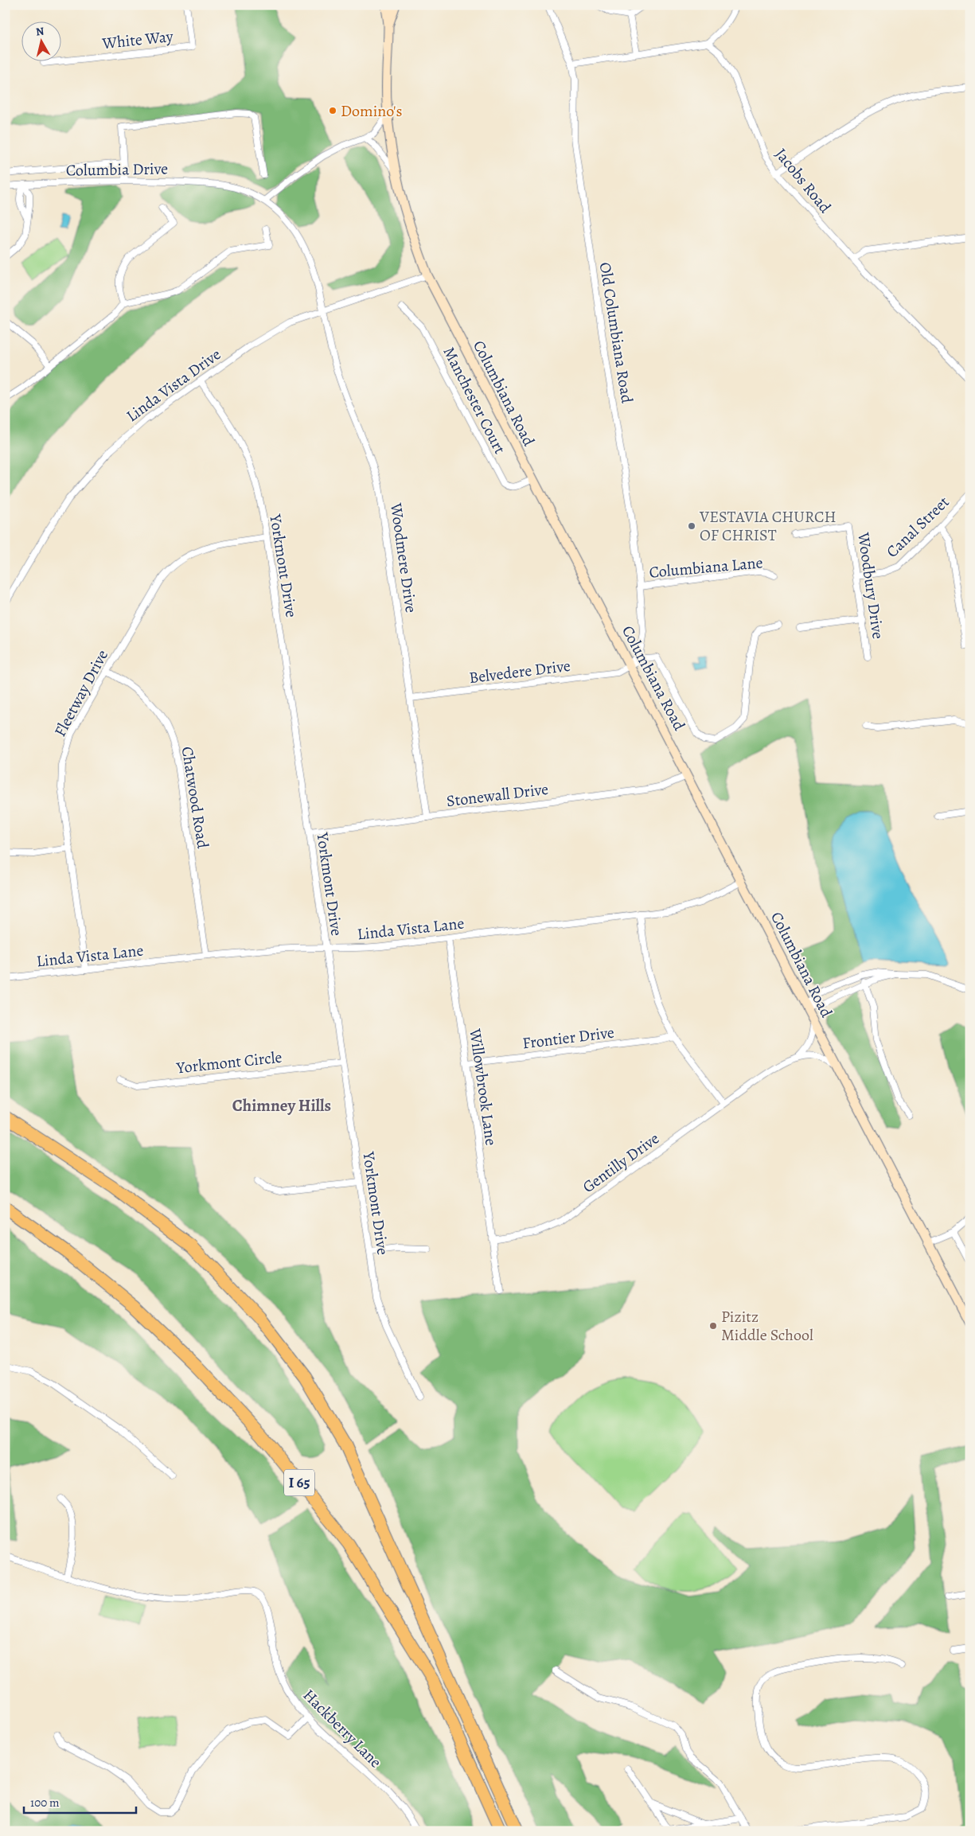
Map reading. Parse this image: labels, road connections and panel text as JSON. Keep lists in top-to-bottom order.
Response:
{
  "streets": {
    "highway": ["I 65"],
    "main road": ["Columbiana Road"],
    "street": [
      "White Way",
      "Columbia Drive",
      "Jacobs Road",
      "Old Columbiana Road",
      "Linda Vista Drive",
      "Manchester Court",
      "Canal Street",
      "Woodmere Drive",
      "Yorkmont Drive",
      "Columbiana Lane",
      "Woodbury Drive",
      "Belvedere Drive",
      "Fleetway Drive",
      "Stonewall Drive",
      "Chatwood Road",
      "Linda Vista Lane",
      "Frontier Drive",
      "Yorkmont Circle",
      "Willowbrook Lane",
      "Gentilly Drive",
      "Hackberry Lane"
    ]
  },
  "crossings": [
    ["Columbia Drive", "Woodmere Drive"],
    ["Old Columbiana Road", "Columbiana Road"],
    ["Old Columbiana Road", "Columbiana Lane"],
    ["Old Columbiana Road", "Belvedere Drive"],
    ["Linda Vista Drive", "Columbiana Road"],
    ["Linda Vista Drive", "Woodmere Drive"],
    ["Linda Vista Drive", "Yorkmont Drive"],
    ["Columbiana Road", "Manchester Court"],
    ["Columbiana Road", "Belvedere Drive"],
    ["Columbiana Road", "Stonewall Drive"],
    ["Columbiana Road", "Linda Vista Lane"],
    ["Columbiana Road", "Gentilly Drive"],
    ["Canal Street", "Woodbury Drive"],
    ["Woodmere Drive", "Belvedere Drive"],
    ["Woodmere Drive", "Stonewall Drive"],
    ["Yorkmont Drive", "Fleetway Drive"],
    ["Yorkmont Drive", "Stonewall Drive"],
    ["Yorkmont Drive", "Linda Vista Lane"],
    ["Yorkmont Drive", "Yorkmont Circle"],
    ["Fleetway Drive", "Chatwood Road"],
    ["Fleetway Drive", "Linda Vista Lane"],
    ["Chatwood Road", "Linda Vista Lane"],
    ["Linda Vista Lane", "Willowbrook Lane"],
    ["Frontier Drive", "Willowbrook Lane"],
    ["Willowbrook Lane", "Gentilly Drive"]
  ],
  "districts": ["Chimney Hills"],
  "places": ["Domino's", "VESTAVIA CHURCH OF CHRIST", "Pizitz Middle School"],
  "scale_bar": "100 m",
  "north": "top"
}
